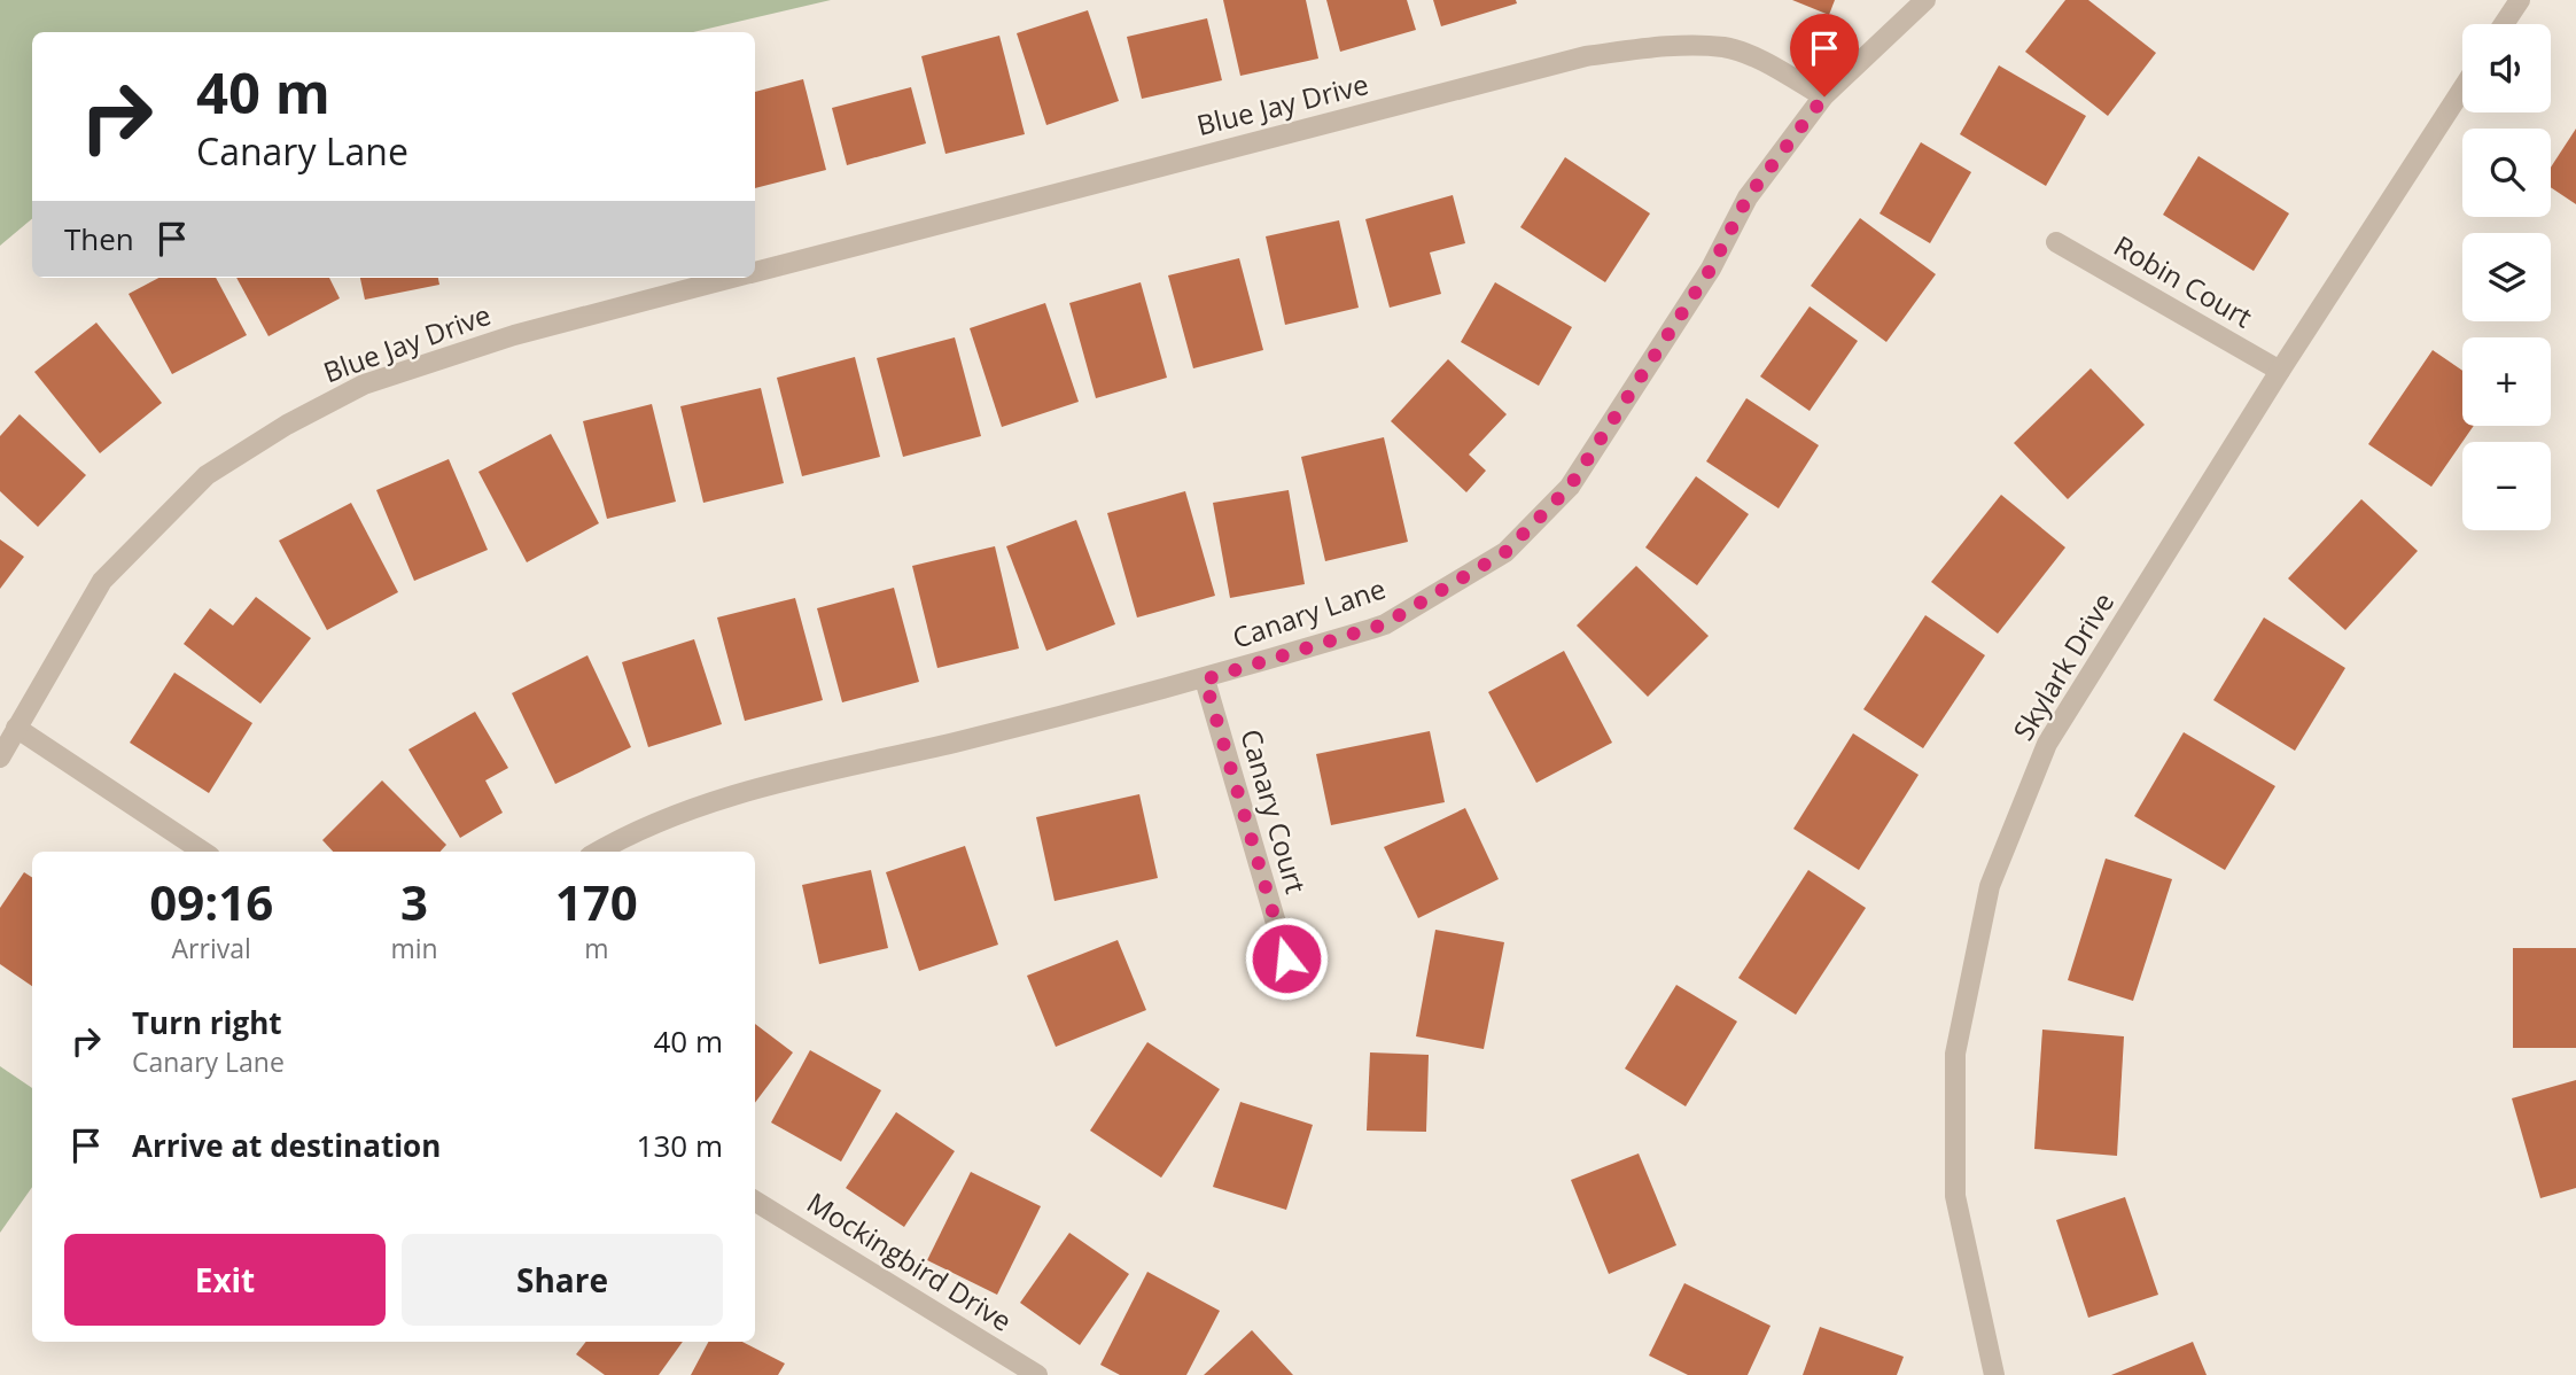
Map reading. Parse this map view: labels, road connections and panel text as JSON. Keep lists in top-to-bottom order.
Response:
{
  "streets": {
    "street": [
      "Blue Jay Drive",
      "Robin Court",
      "Canary Lane",
      "Skylark Drive",
      "Canary Court",
      "Mockingbird Drive"
    ]
  },
  "crossings": [
    ["Blue Jay Drive", "Canary Lane"],
    ["Robin Court", "Skylark Drive"],
    ["Canary Lane", "Canary Court"]
  ],
  "page": {
    "map_buttons": ["+", "−"],
    "turn": ["40 m", "Canary Lane"],
    "then": "Then",
    "eta": [
      "09:16",
      "Arrival",
      "3",
      "min",
      "170",
      "m"
    ],
    "list": [
      {
        "name": "Turn right",
        "note": "Canary Lane",
        "value": "40 m"
      },
      {
        "name": "Arrive at destination",
        "value": "130 m"
      }
    ],
    "buttons": ["Exit", "Share"]
  }
}
